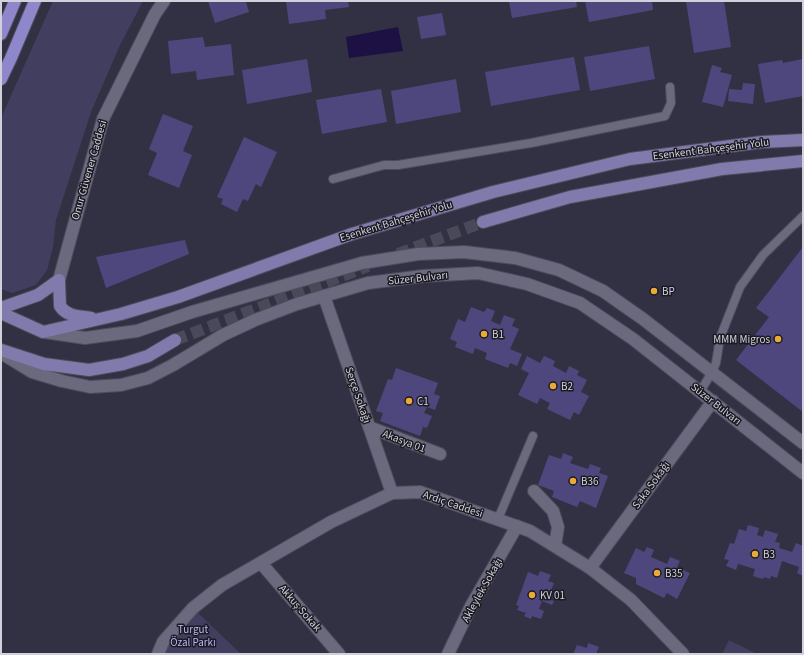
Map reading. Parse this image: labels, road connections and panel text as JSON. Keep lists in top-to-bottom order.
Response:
{
  "streets": {
    "main road": ["Esenkent Bahçeşehir Yolu"],
    "street": [
      "Onur Güvener Caddesi",
      "Süzer Bulvarı",
      "Serçe Sokağı",
      "Akasya 01",
      "Saka Sokağı",
      "Ardıç Caddesi",
      "Akleylek Sokağı",
      "Akkuş Sokak"
    ]
  },
  "crossings": [
    ["Esenkent Bahçeşehir Yolu", "Süzer Bulvarı"],
    ["Süzer Bulvarı", "Serçe Sokağı"],
    ["Süzer Bulvarı", "Saka Sokağı"],
    ["Serçe Sokağı", "Akasya 01"],
    ["Serçe Sokağı", "Ardıç Caddesi"],
    ["Saka Sokağı", "Ardıç Caddesi"],
    ["Ardıç Caddesi", "Akleylek Sokağı"],
    ["Ardıç Caddesi", "Akkuş Sokak"]
  ],
  "parks": ["Turgut Özal Parkı"],
  "places": [
    "BP",
    "B1",
    "MMM Migros",
    "B2",
    "C1",
    "B36",
    "B3",
    "B35",
    "KV 01"
  ]
}
